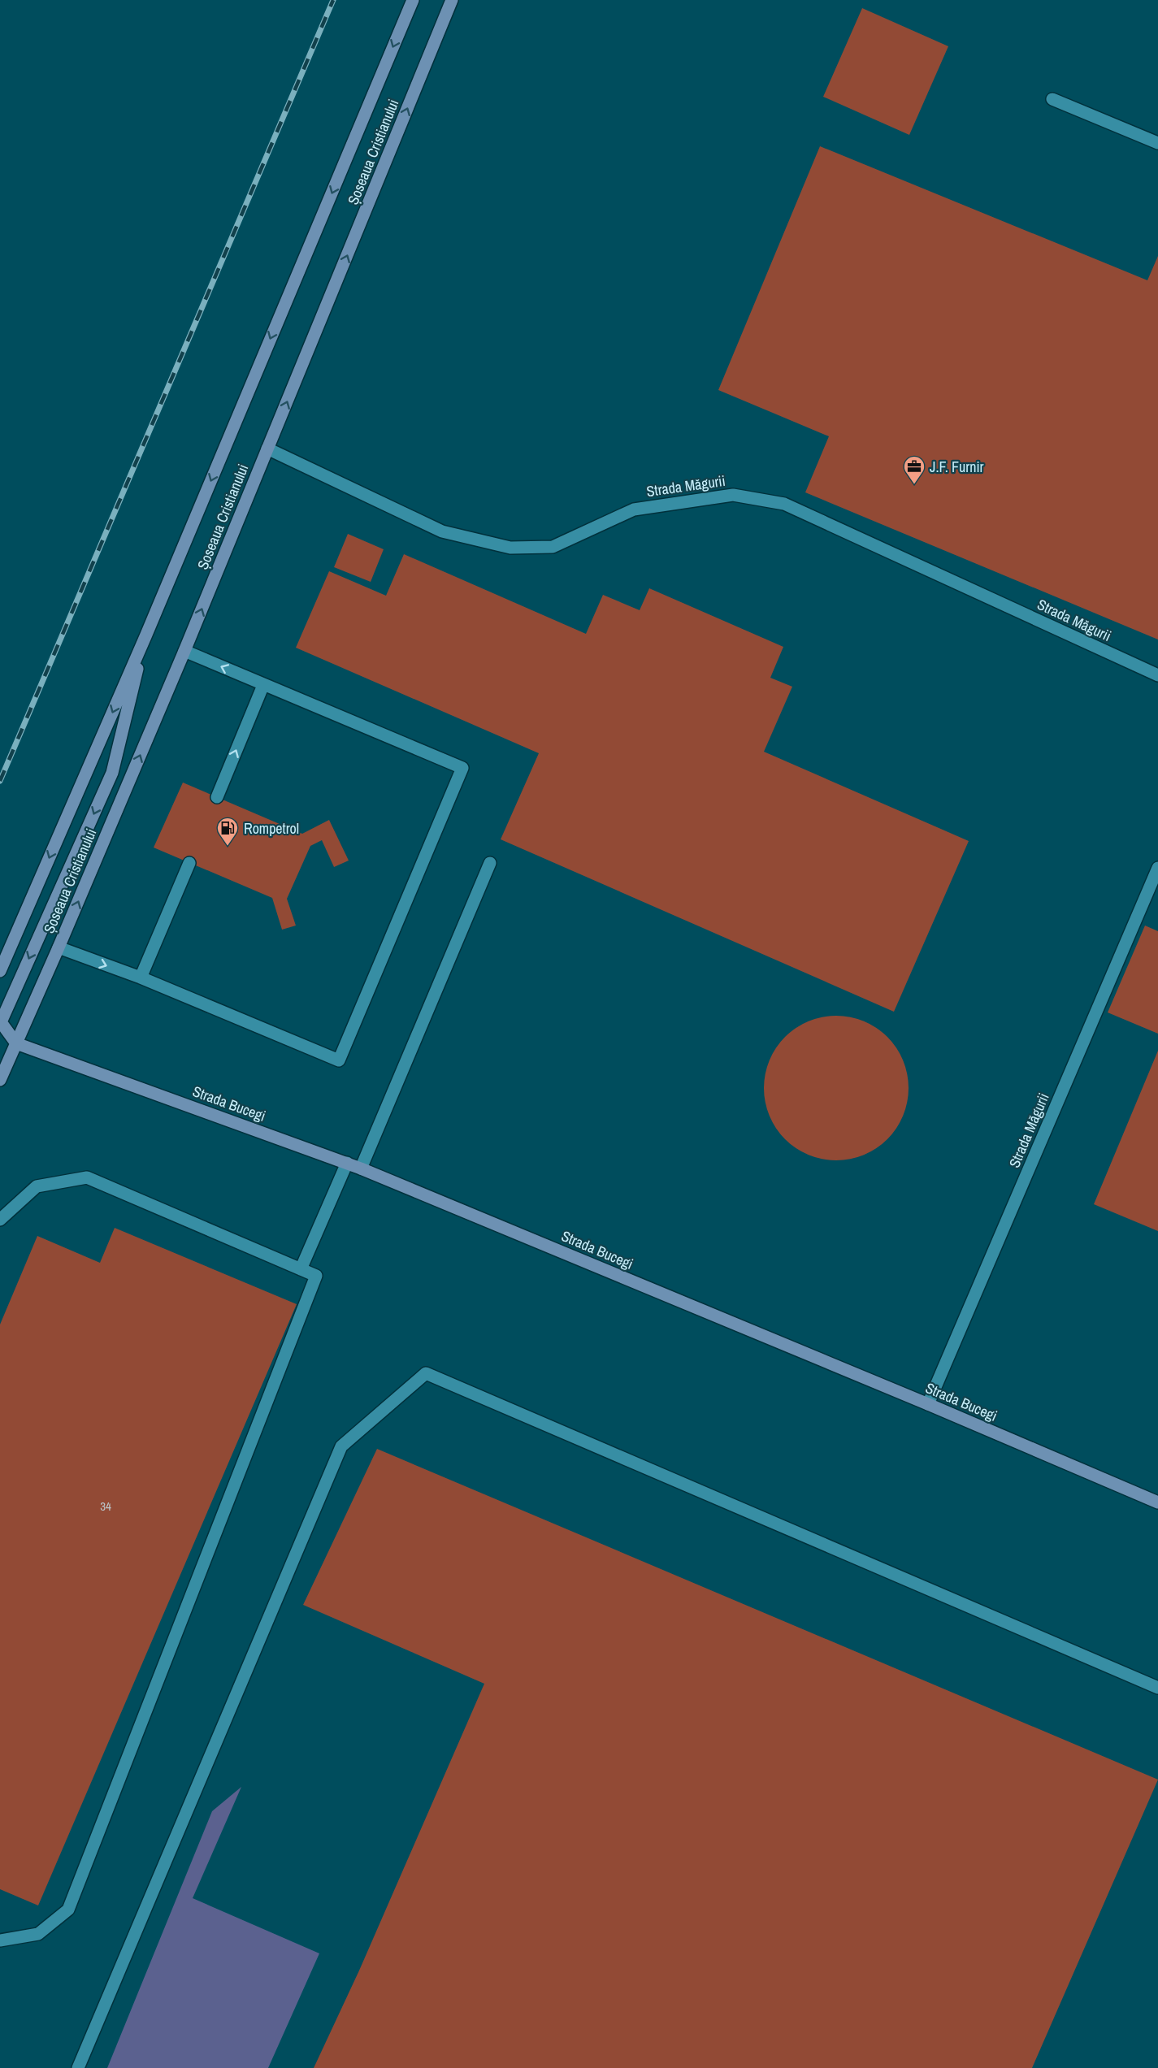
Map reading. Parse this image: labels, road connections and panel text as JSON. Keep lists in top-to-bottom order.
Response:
{
  "streets": {
    "main road": ["Șoseaua Cristianului", "Strada Bucegi"],
    "lane": ["Strada Măgurii"]
  },
  "crossings": [
    ["Șoseaua Cristianului", "Strada Măgurii"],
    ["Șoseaua Cristianului", "Strada Bucegi"],
    ["Strada Măgurii", "Strada Bucegi"]
  ],
  "places": {
    "office": ["J.F. Furnir"],
    "fuel station": ["Rompetrol"]
  },
  "house_numbers": ["34"]
}
